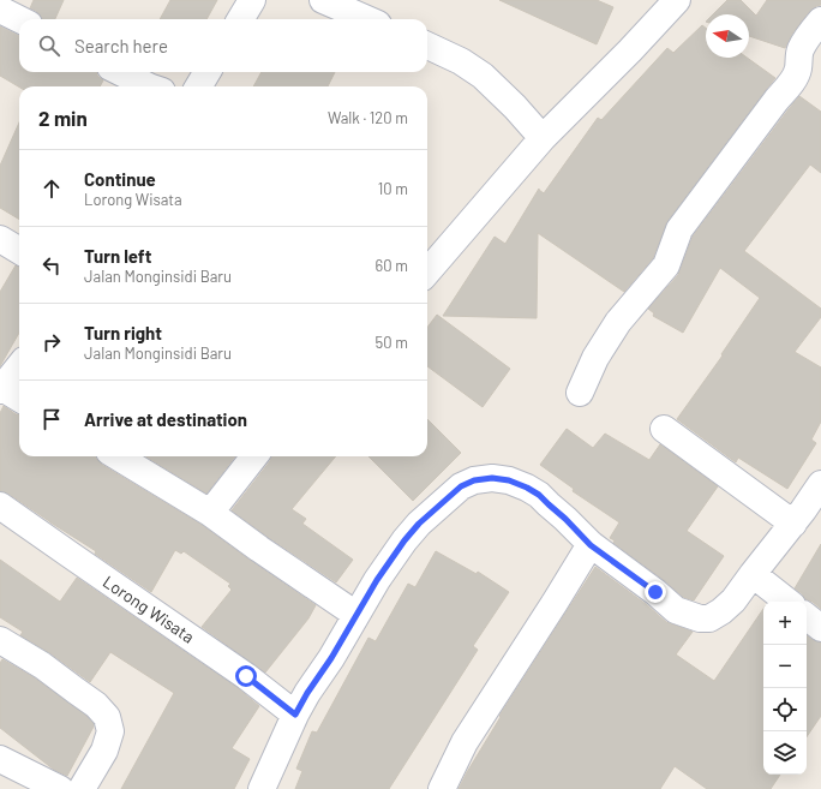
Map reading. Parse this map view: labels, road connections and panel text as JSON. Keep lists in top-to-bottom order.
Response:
{
  "streets": {
    "street": ["Lorong Wisata"]
  },
  "north": "left",
  "page": {
    "search": "Search here",
    "heading": ["2 min", "Walk · 120 m"],
    "list": [
      ["Continue", "Lorong Wisata", "10 m"],
      ["Turn left", "Jalan Monginsidi Baru", "60 m"],
      ["Turn right", "Jalan Monginsidi Baru", "50 m"],
      "Arrive at destination"
    ],
    "map_buttons": ["+", "−"]
  }
}
